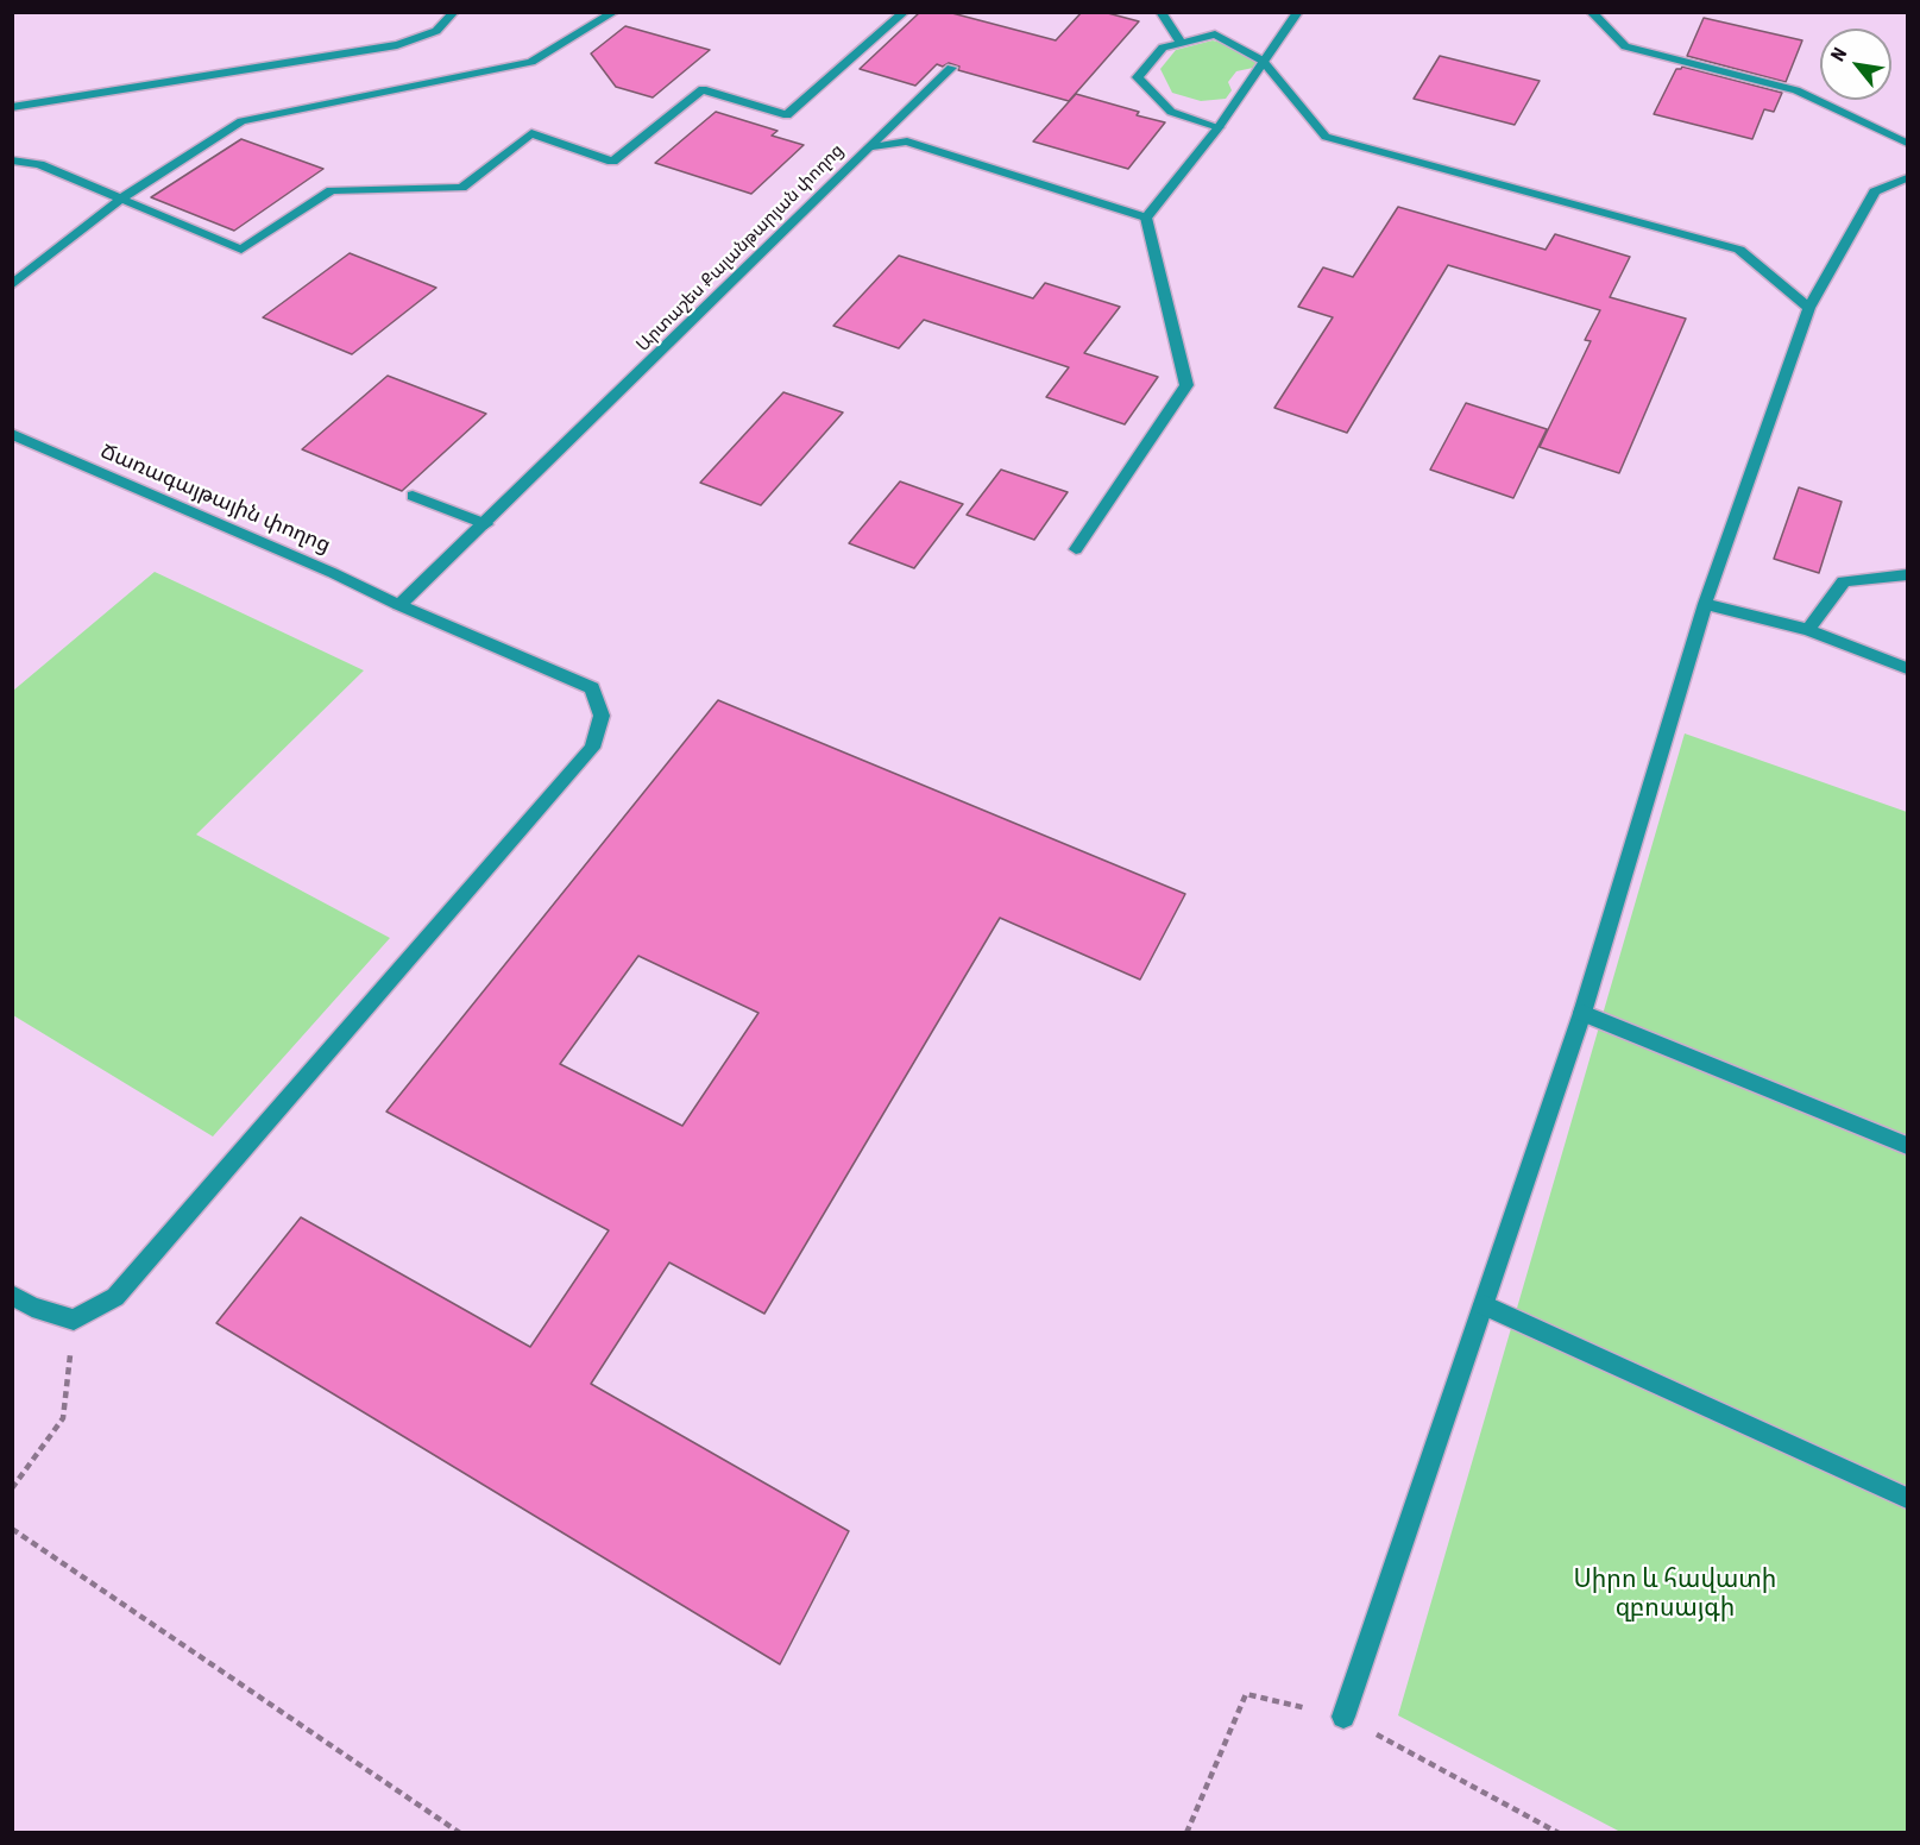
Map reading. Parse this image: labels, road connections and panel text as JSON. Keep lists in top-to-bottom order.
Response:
{
  "streets": {
    "street": ["Արտաշես Քալանթարյան փողոց", "Ճառագայթային փողոց"]
  },
  "crossings": [
    ["Արտաշես Քալանթարյան փողոց", "Ճառագայթային փողոց"]
  ],
  "parks": ["Սիրո և հավատի զբոսայգի"],
  "north": "top left"
}
